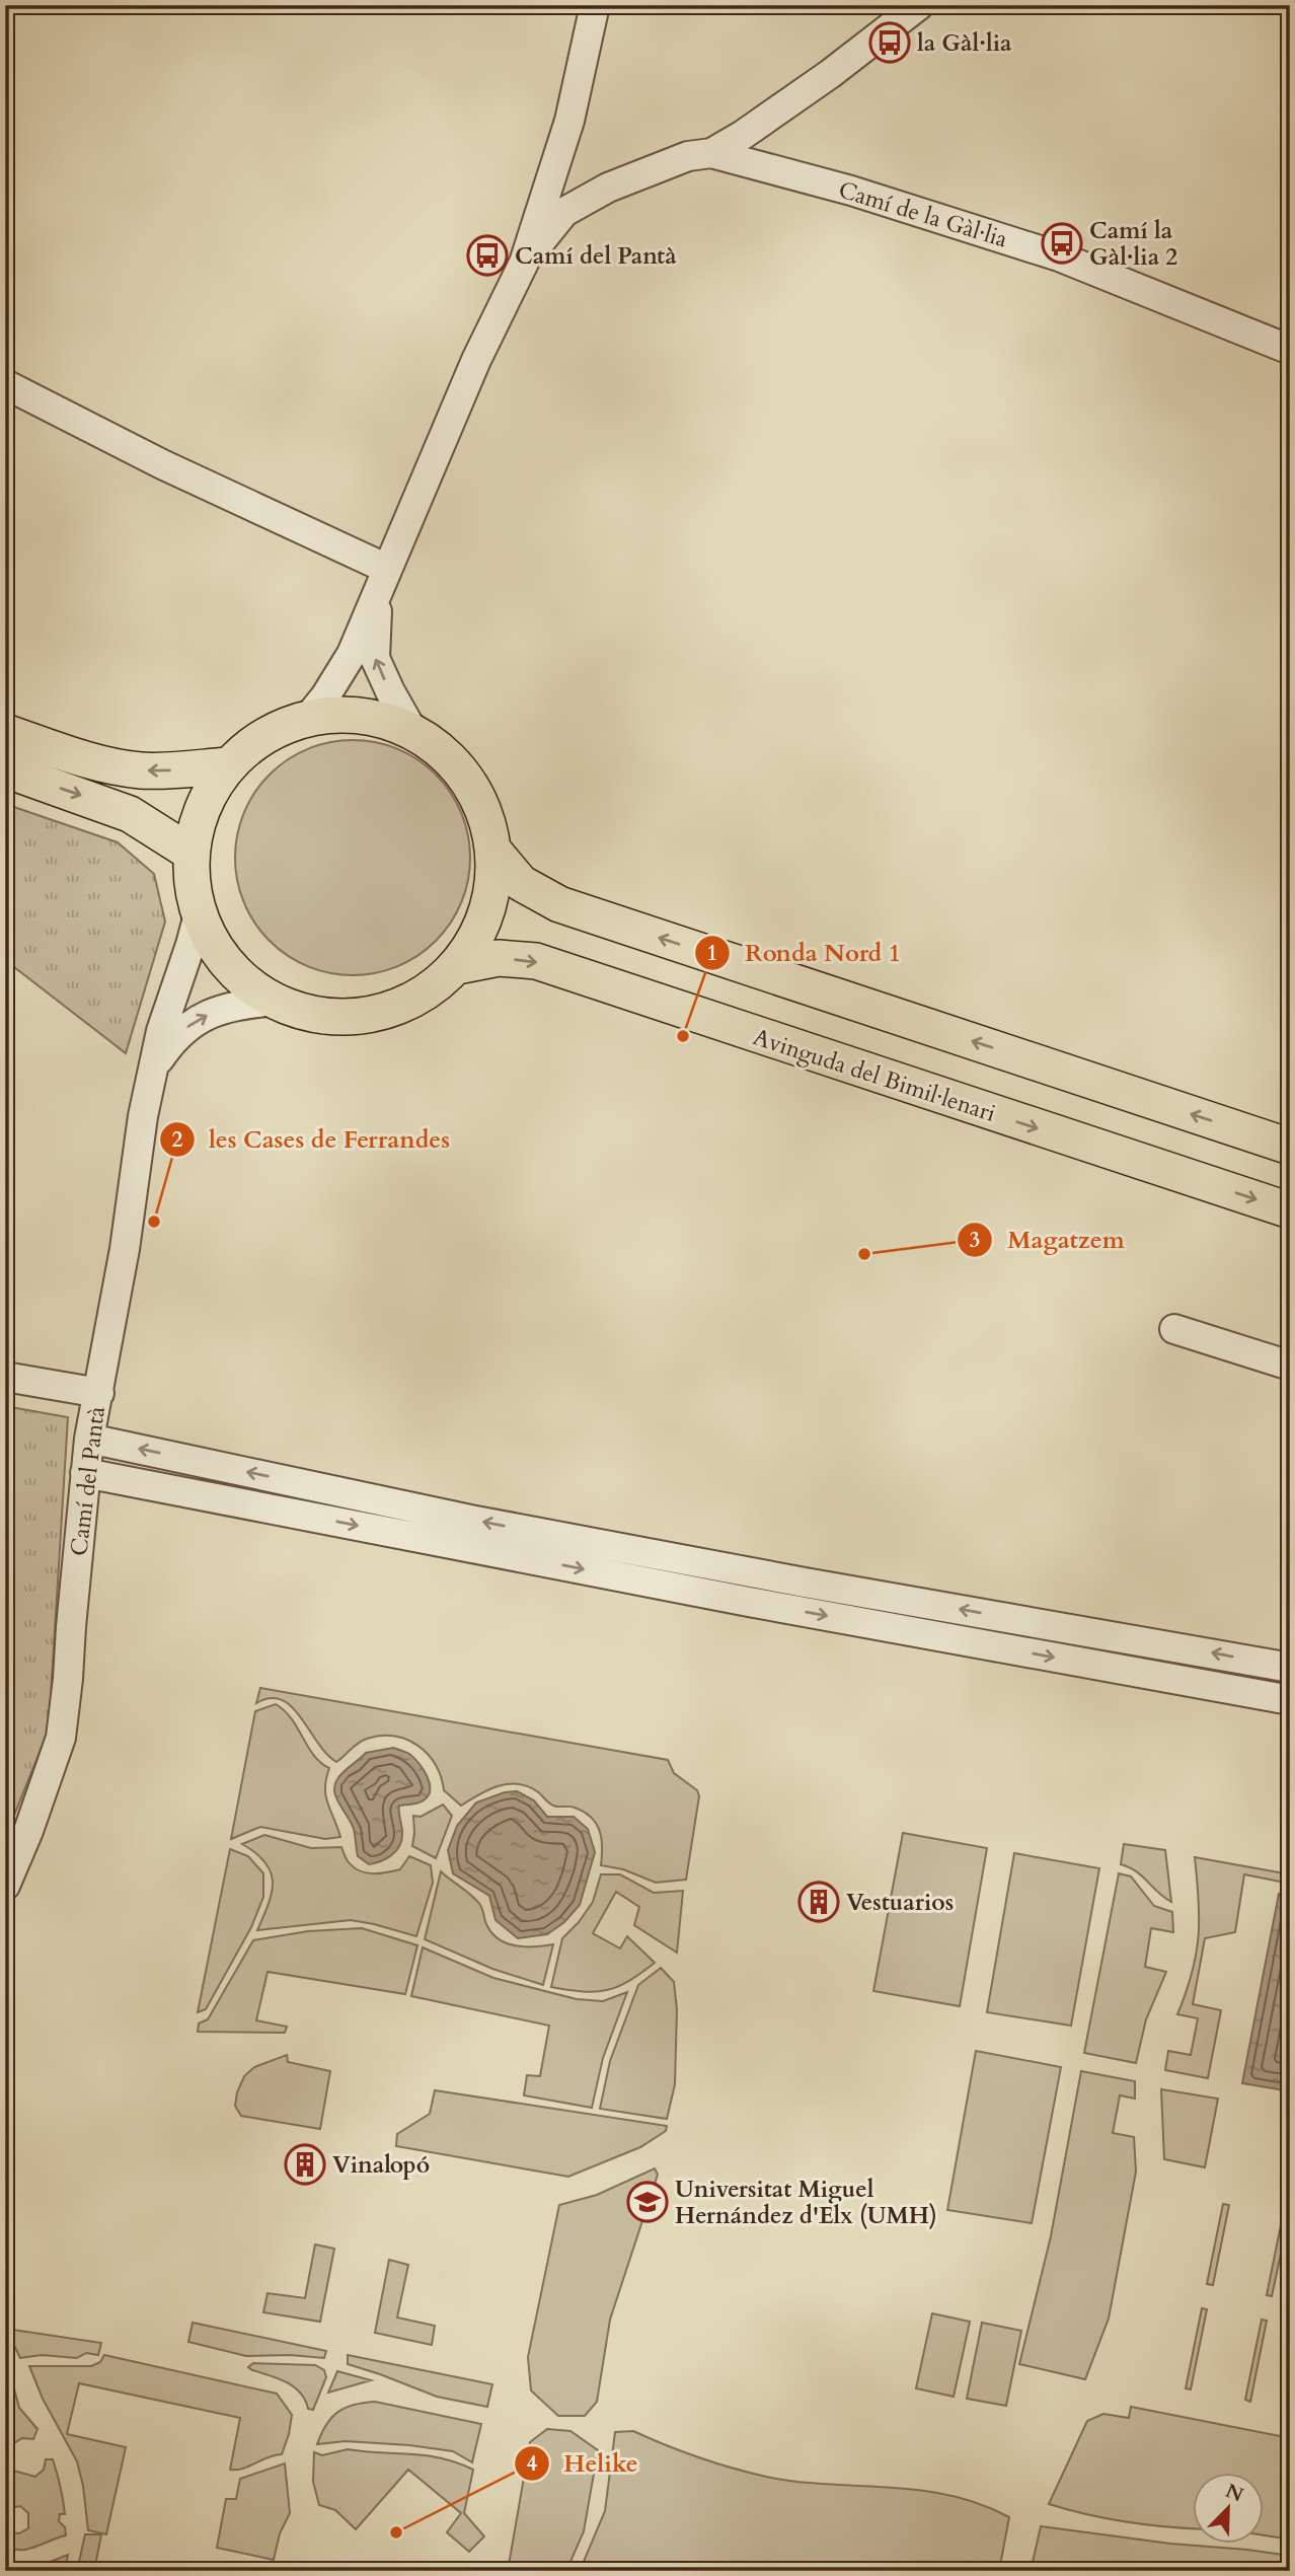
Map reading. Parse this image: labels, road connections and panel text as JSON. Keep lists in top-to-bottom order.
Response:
{
  "streets": {
    "main road": ["Avinguda del Bimil·lenari"],
    "street": ["Camí de la Gàl·lia", "Camí del Pantà"]
  },
  "places": {
    "bus stop": ["la Gàl·lia", "Camí la Gàl·lia 2", "Camí del Pantà"],
    "other": [
      "Ronda Nord 1",
      "les Cases de Ferrandes",
      "Magatzem",
      "Helike"
    ],
    "building": ["Vestuarios", "Vinalopó"],
    "school or university": ["Universitat Miguel Hernández d'Elx (UMH)"]
  },
  "north": "top right"
}
